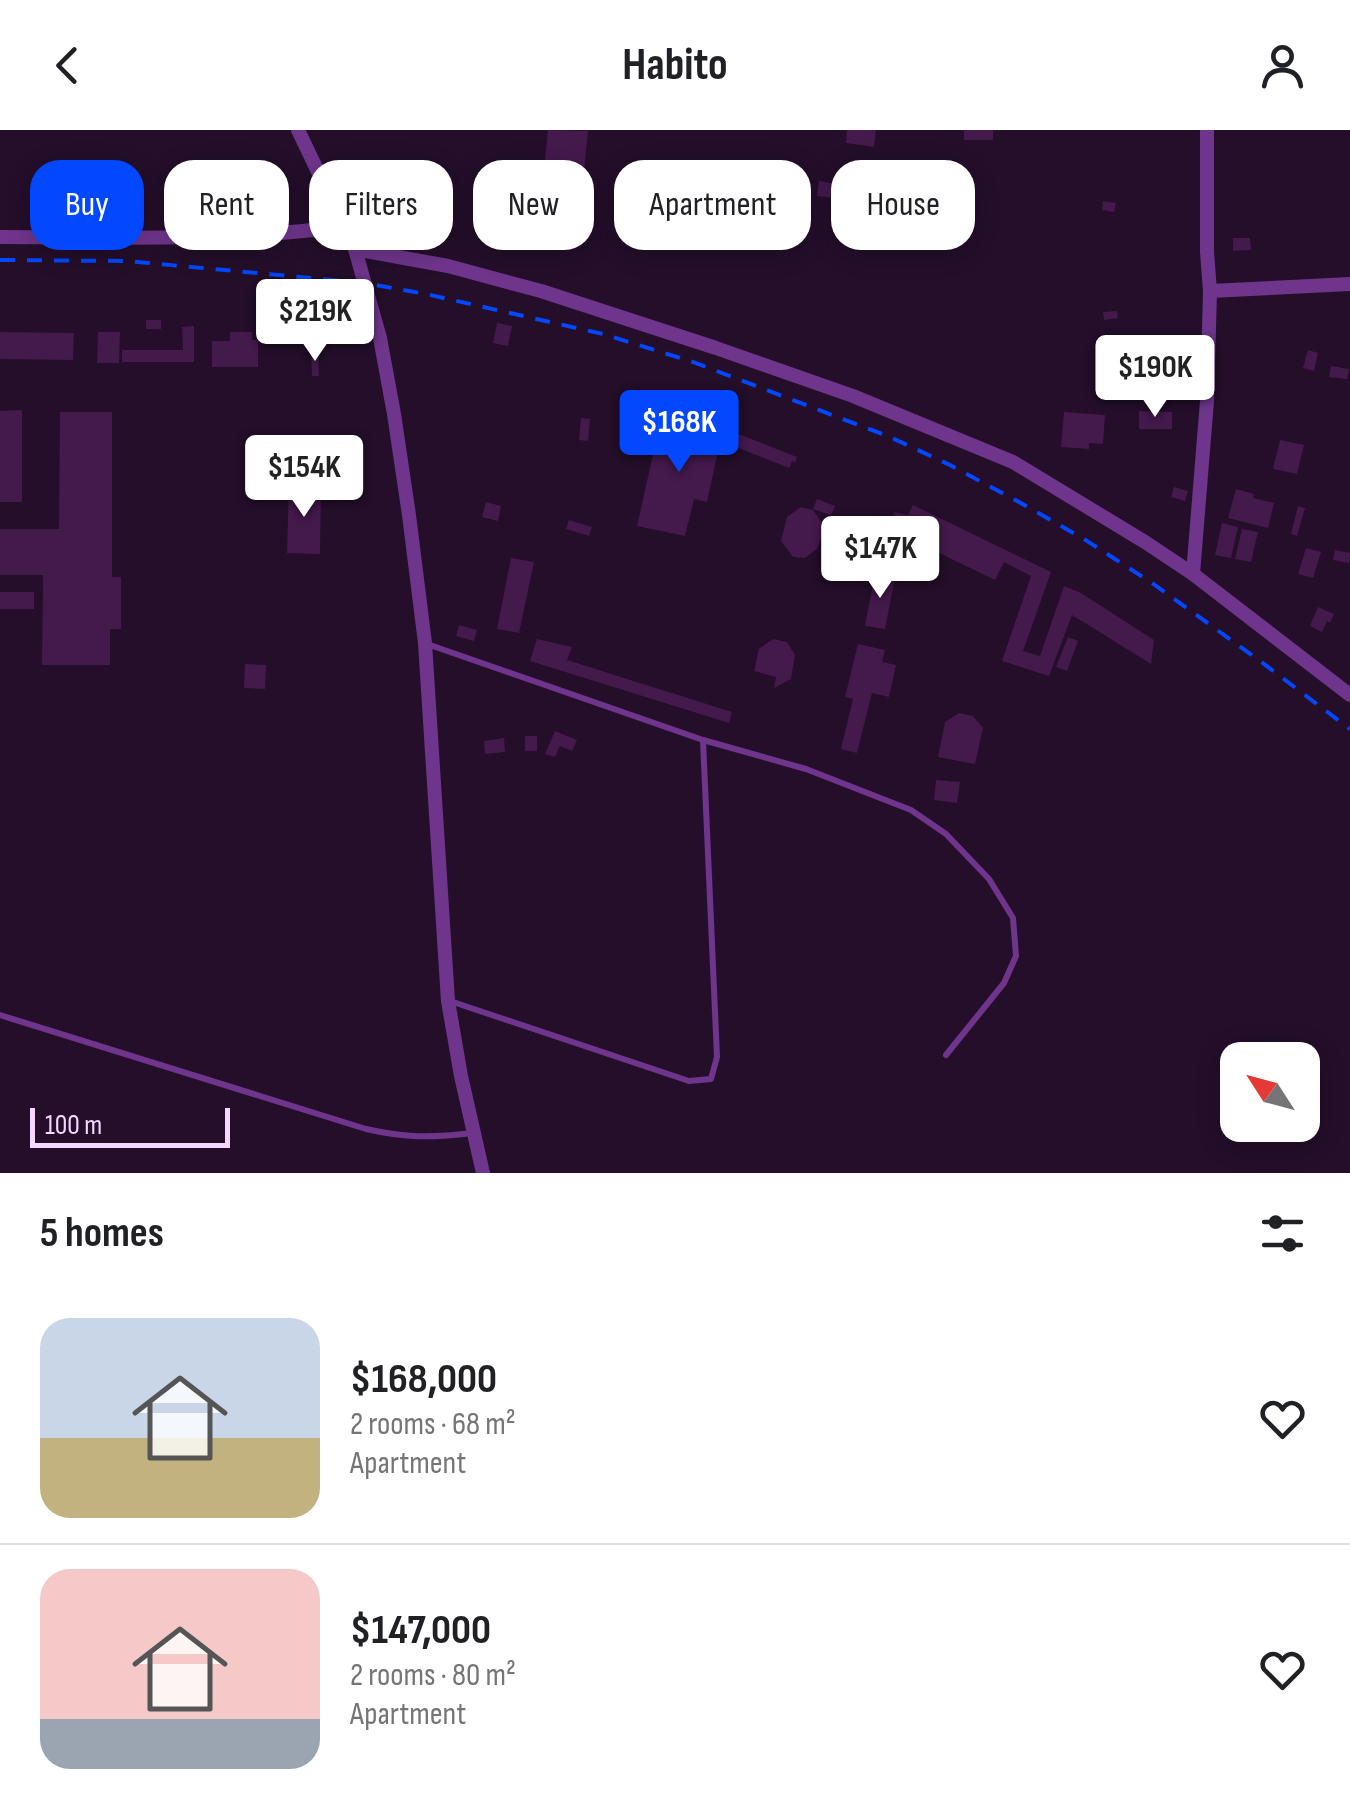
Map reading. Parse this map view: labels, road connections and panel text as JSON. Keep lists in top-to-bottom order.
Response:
{
  "scale_bar": "100 m",
  "north": "top left",
  "page": {
    "header": "Habito",
    "chip": [
      "Buy",
      "Rent",
      "Filters",
      "New",
      "Apartment",
      "House"
    ],
    "price": [
      "$219K",
      "$190K",
      "$168K",
      "$154K",
      "$147K"
    ],
    "scale": "100 m",
    "heading": "5 homes",
    "list": [
      {
        "name": "$168,000",
        "note": "2 rooms · 68 m² · Apartment"
      },
      {
        "name": "$147,000",
        "note": "2 rooms · 80 m² · Apartment"
      }
    ]
  }
}
